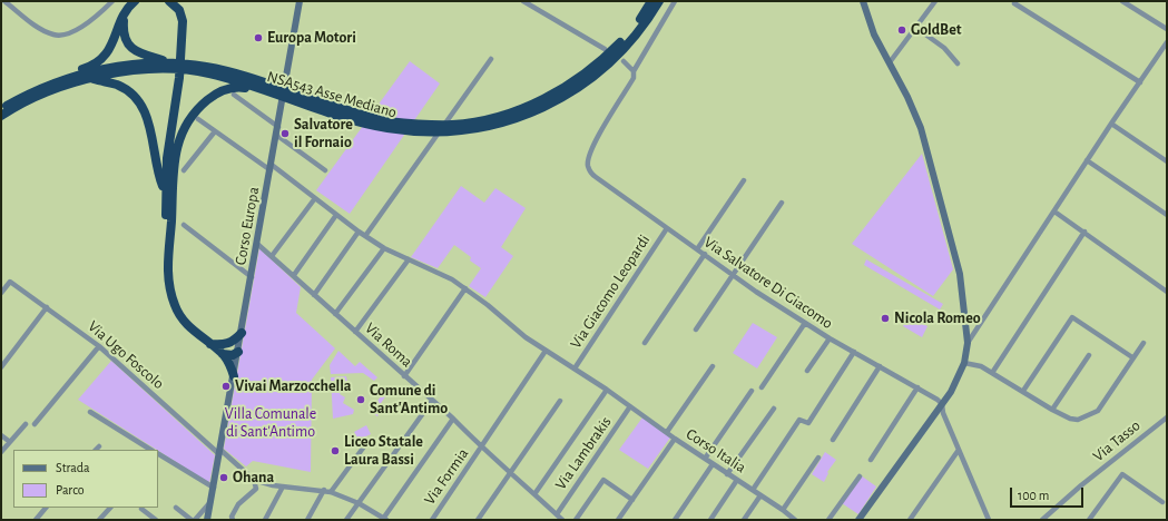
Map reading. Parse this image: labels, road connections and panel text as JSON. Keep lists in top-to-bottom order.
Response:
{
  "streets": {
    "highway": ["NSA543 Asse Mediano"],
    "street": [
      "Corso Europa",
      "Via Salvatore Di Giacomo",
      "Via Giacomo Leopardi",
      "Via Roma",
      "Via Ugo Foscolo",
      "Via Tasso",
      "Corso Italia",
      "Via Lambrakis",
      "Via Formia"
    ]
  },
  "crossings": [
    ["Corso Europa", "Via Roma"],
    ["Corso Europa", "Via Ugo Foscolo"],
    ["Via Salvatore Di Giacomo", "Via Giacomo Leopardi"],
    ["Via Roma", "Via Lambrakis"],
    ["Via Roma", "Via Formia"]
  ],
  "parks": ["Villa Comunale di Sant'Antimo"],
  "places": [
    "GoldBet",
    "Europa Motori",
    "Salvatore il Fornaio",
    "Nicola Romeo",
    "Vivai Marzocchella",
    "Comune di Sant'Antimo",
    "Liceo Statale Laura Bassi",
    "Ohana"
  ],
  "legend": ["Strada", "Parco"],
  "scale_bar": "100 m"
}
